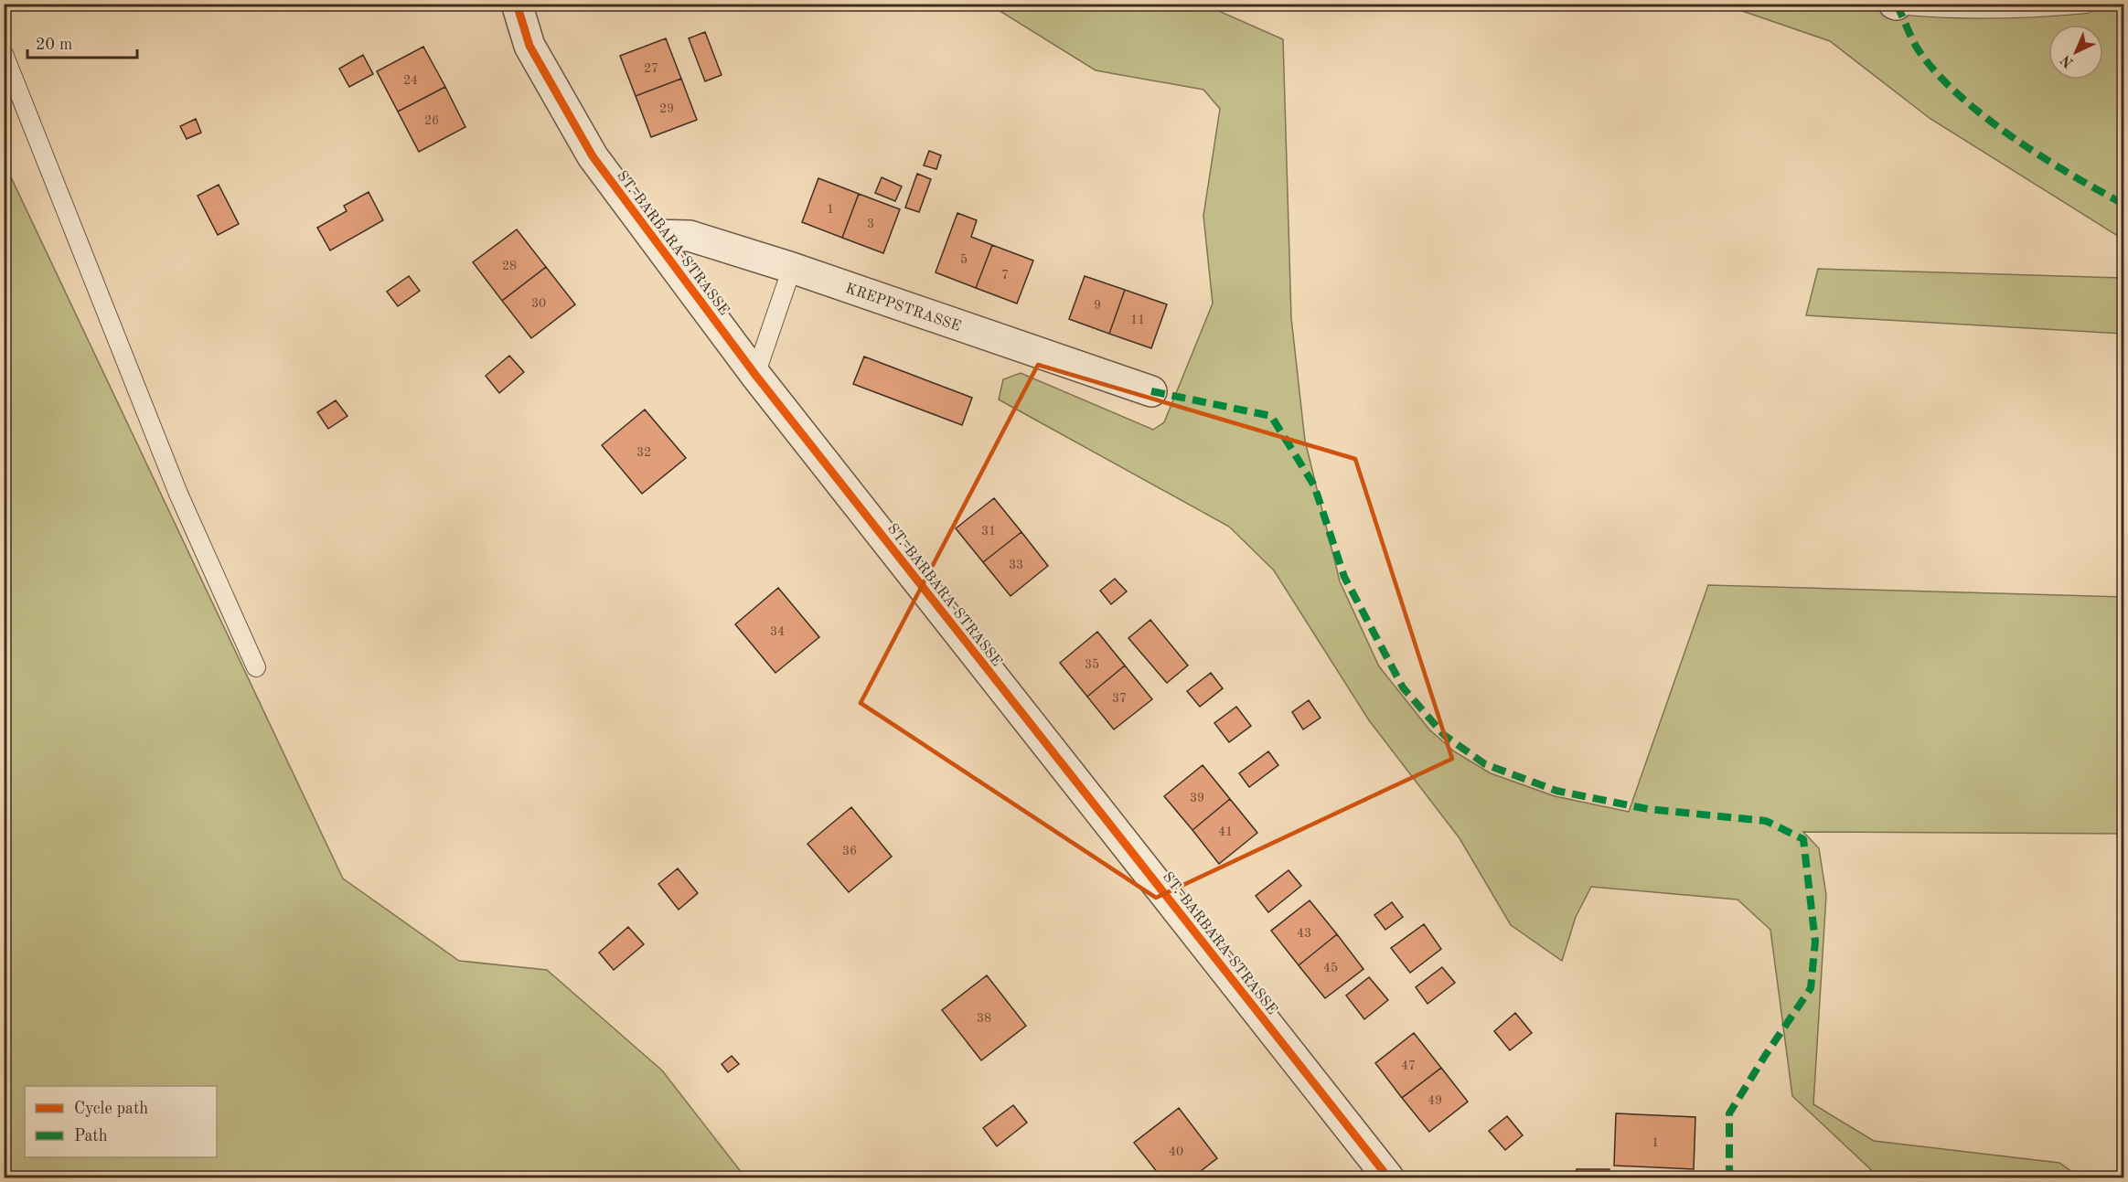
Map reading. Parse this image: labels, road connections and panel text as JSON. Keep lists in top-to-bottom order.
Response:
{
  "streets": {
    "street": ["ST.-BARBARA-STRASSE", "KREPPSTRASSE"]
  },
  "crossings": [
    ["ST.-BARBARA-STRASSE", "KREPPSTRASSE"]
  ],
  "house_numbers": [
    "27",
    "24",
    "29",
    "26",
    "1",
    "3",
    "5",
    "28",
    "7",
    "30",
    "9",
    "11",
    "32",
    "31",
    "33",
    "34",
    "35",
    "37",
    "39",
    "41",
    "36",
    "43",
    "45",
    "38",
    "47",
    "49",
    "1",
    "40"
  ],
  "legend": ["Cycle path", "Path"],
  "scale_bar": "20 m",
  "north": "bottom left"
}
